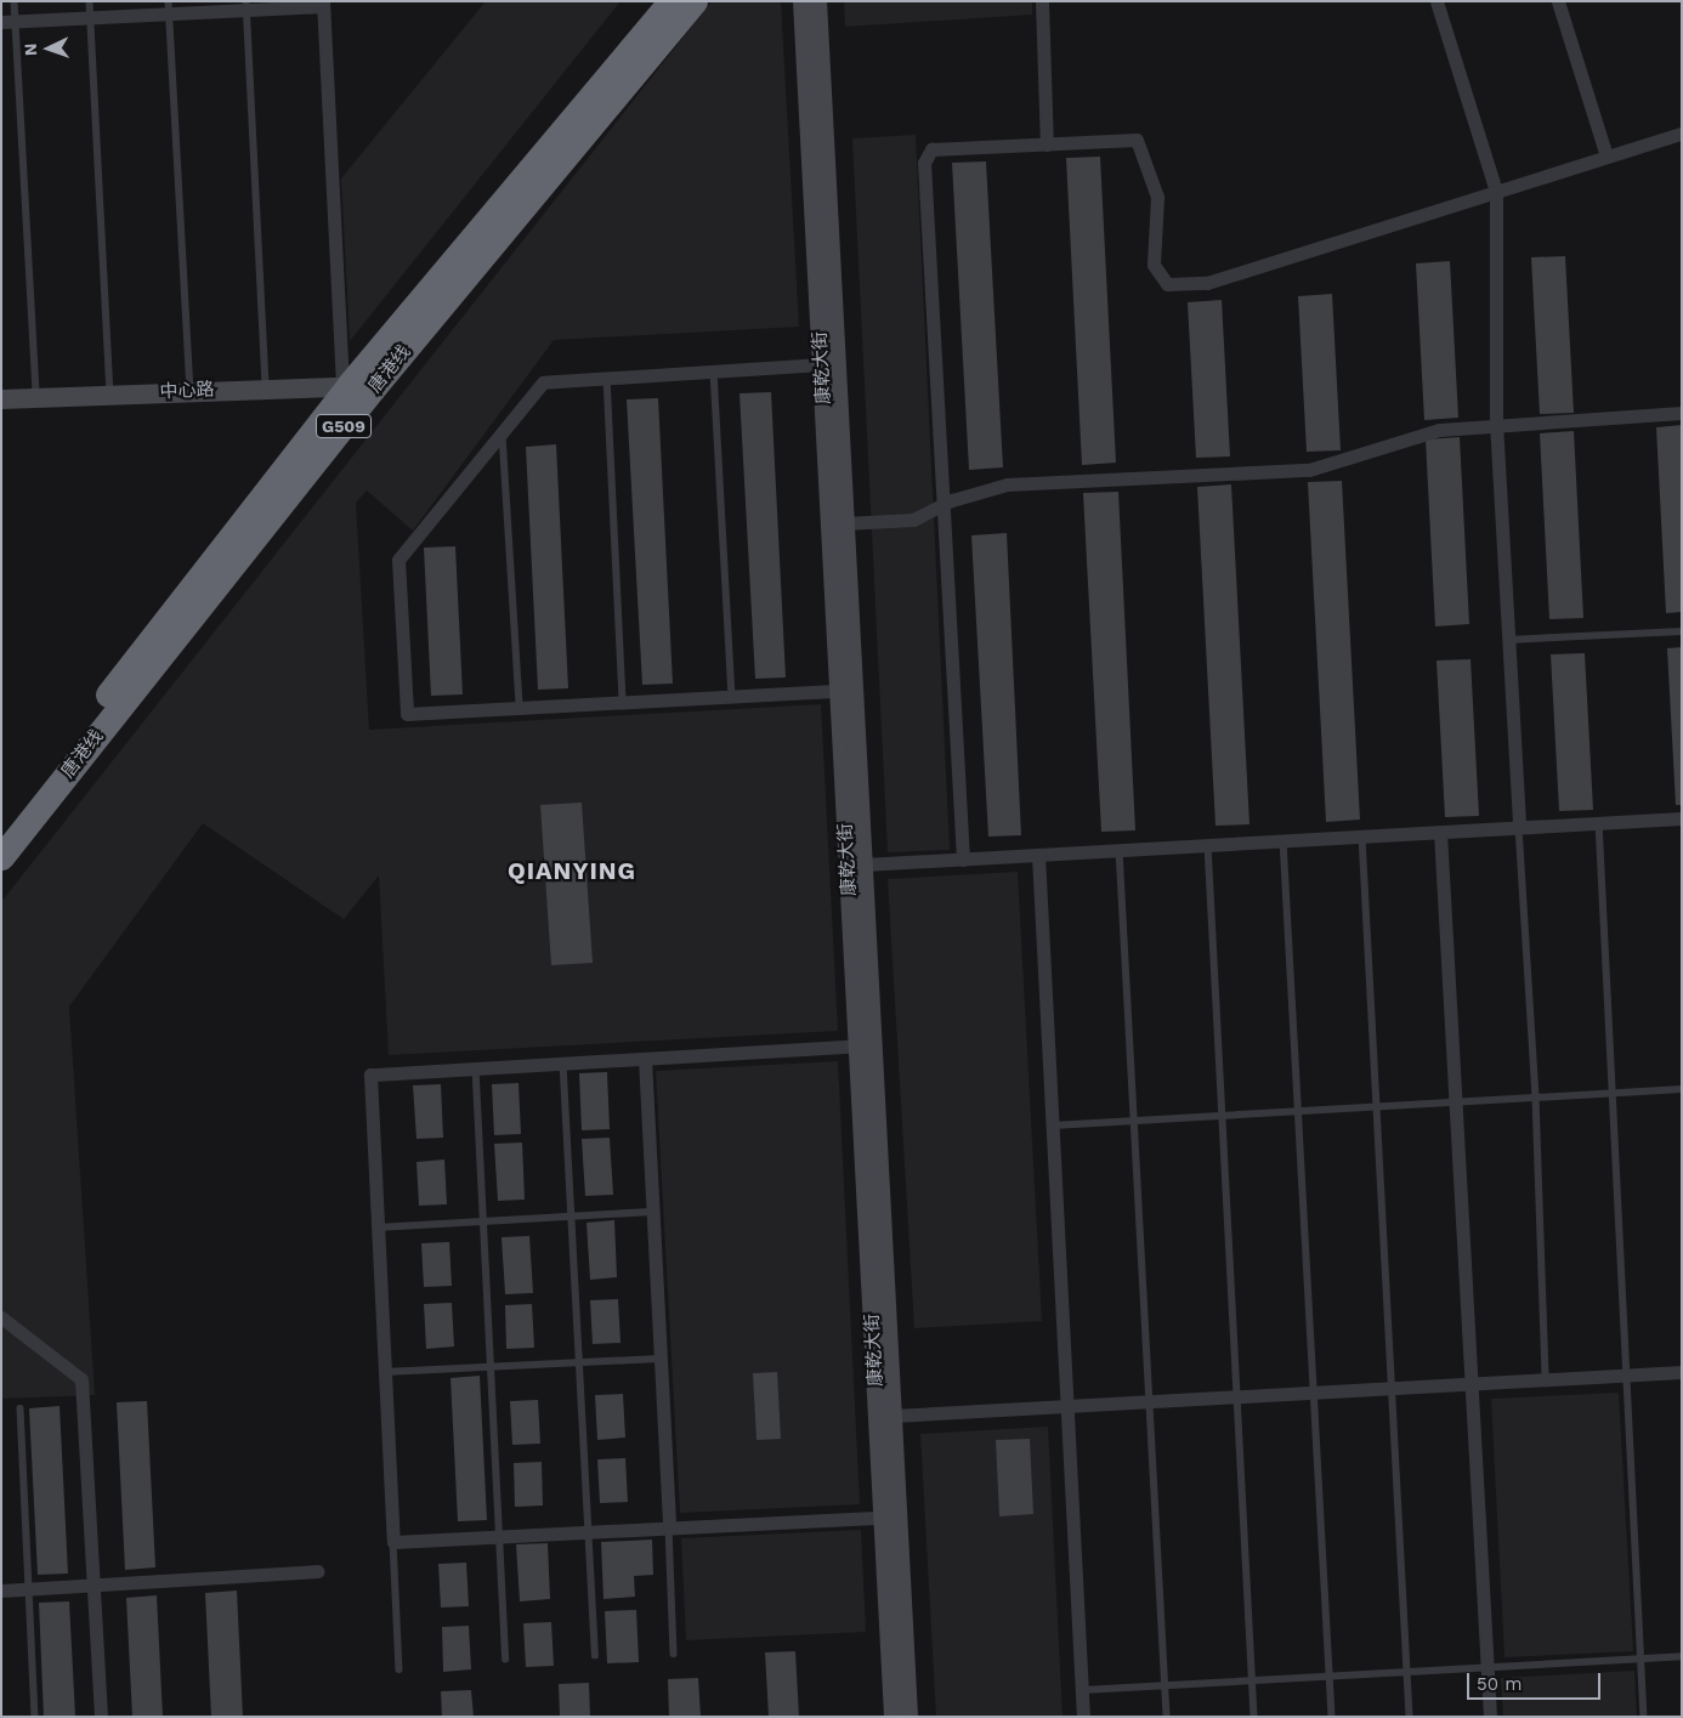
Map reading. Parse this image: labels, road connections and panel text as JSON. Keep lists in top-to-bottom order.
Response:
{
  "streets": {
    "highway": ["唐港线", "G509"],
    "street": ["康乾大街", "中心路"]
  },
  "crossings": [
    ["唐港线", "中心路"]
  ],
  "districts": ["QIANYING"],
  "scale_bar": "50 m",
  "north": "left"
}
